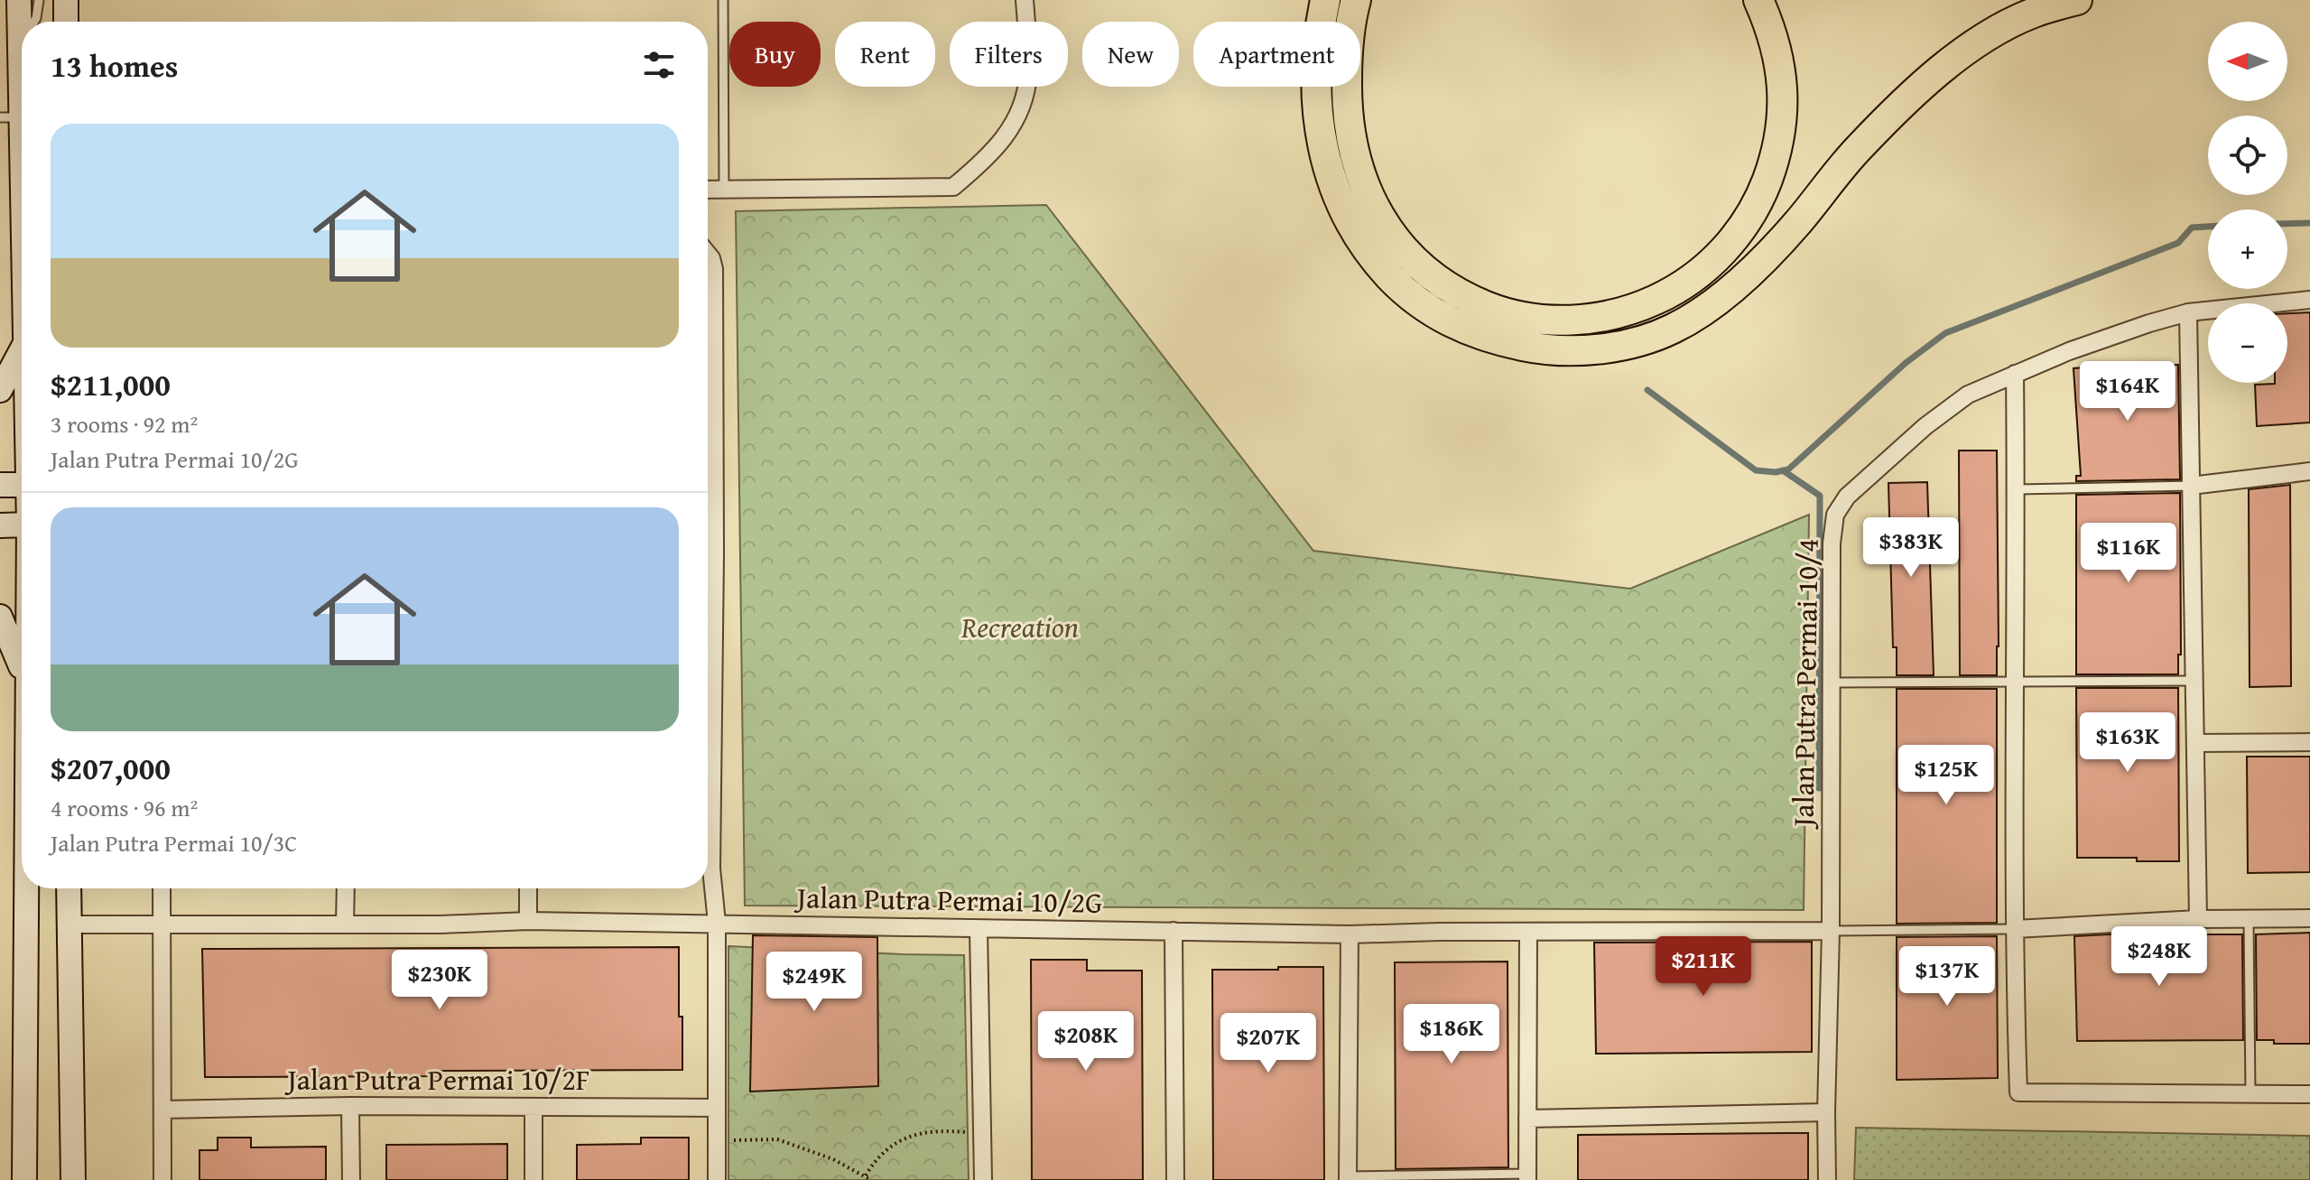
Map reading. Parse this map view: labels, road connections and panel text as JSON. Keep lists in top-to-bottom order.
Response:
{
  "streets": {
    "street": ["Jalan Putra Permai 10/4", "Jalan Putra Permai 10/2G", "Jalan Putra Permai 10/2F"]
  },
  "crossings": [
    ["Jalan Putra Permai 10/4", "Jalan Putra Permai 10/2G"]
  ],
  "parks": ["Recreation"],
  "north": "left",
  "page": {
    "map_buttons": ["+", "−"],
    "chip": [
      "Buy",
      "Rent",
      "Filters",
      "New",
      "Apartment"
    ],
    "heading": "13 homes",
    "list": [
      {
        "name": "$211,000",
        "note": "3 rooms · 92 m² · Jalan Putra Permai 10/2G"
      },
      {
        "name": "$207,000",
        "note": "4 rooms · 96 m² · Jalan Putra Permai 10/3C"
      }
    ],
    "price": [
      "$164K",
      "$383K",
      "$116K",
      "$163K",
      "$125K",
      "$248K",
      "$211K",
      "$137K",
      "$230K",
      "$249K",
      "$186K",
      "$208K",
      "$207K"
    ]
  }
}
